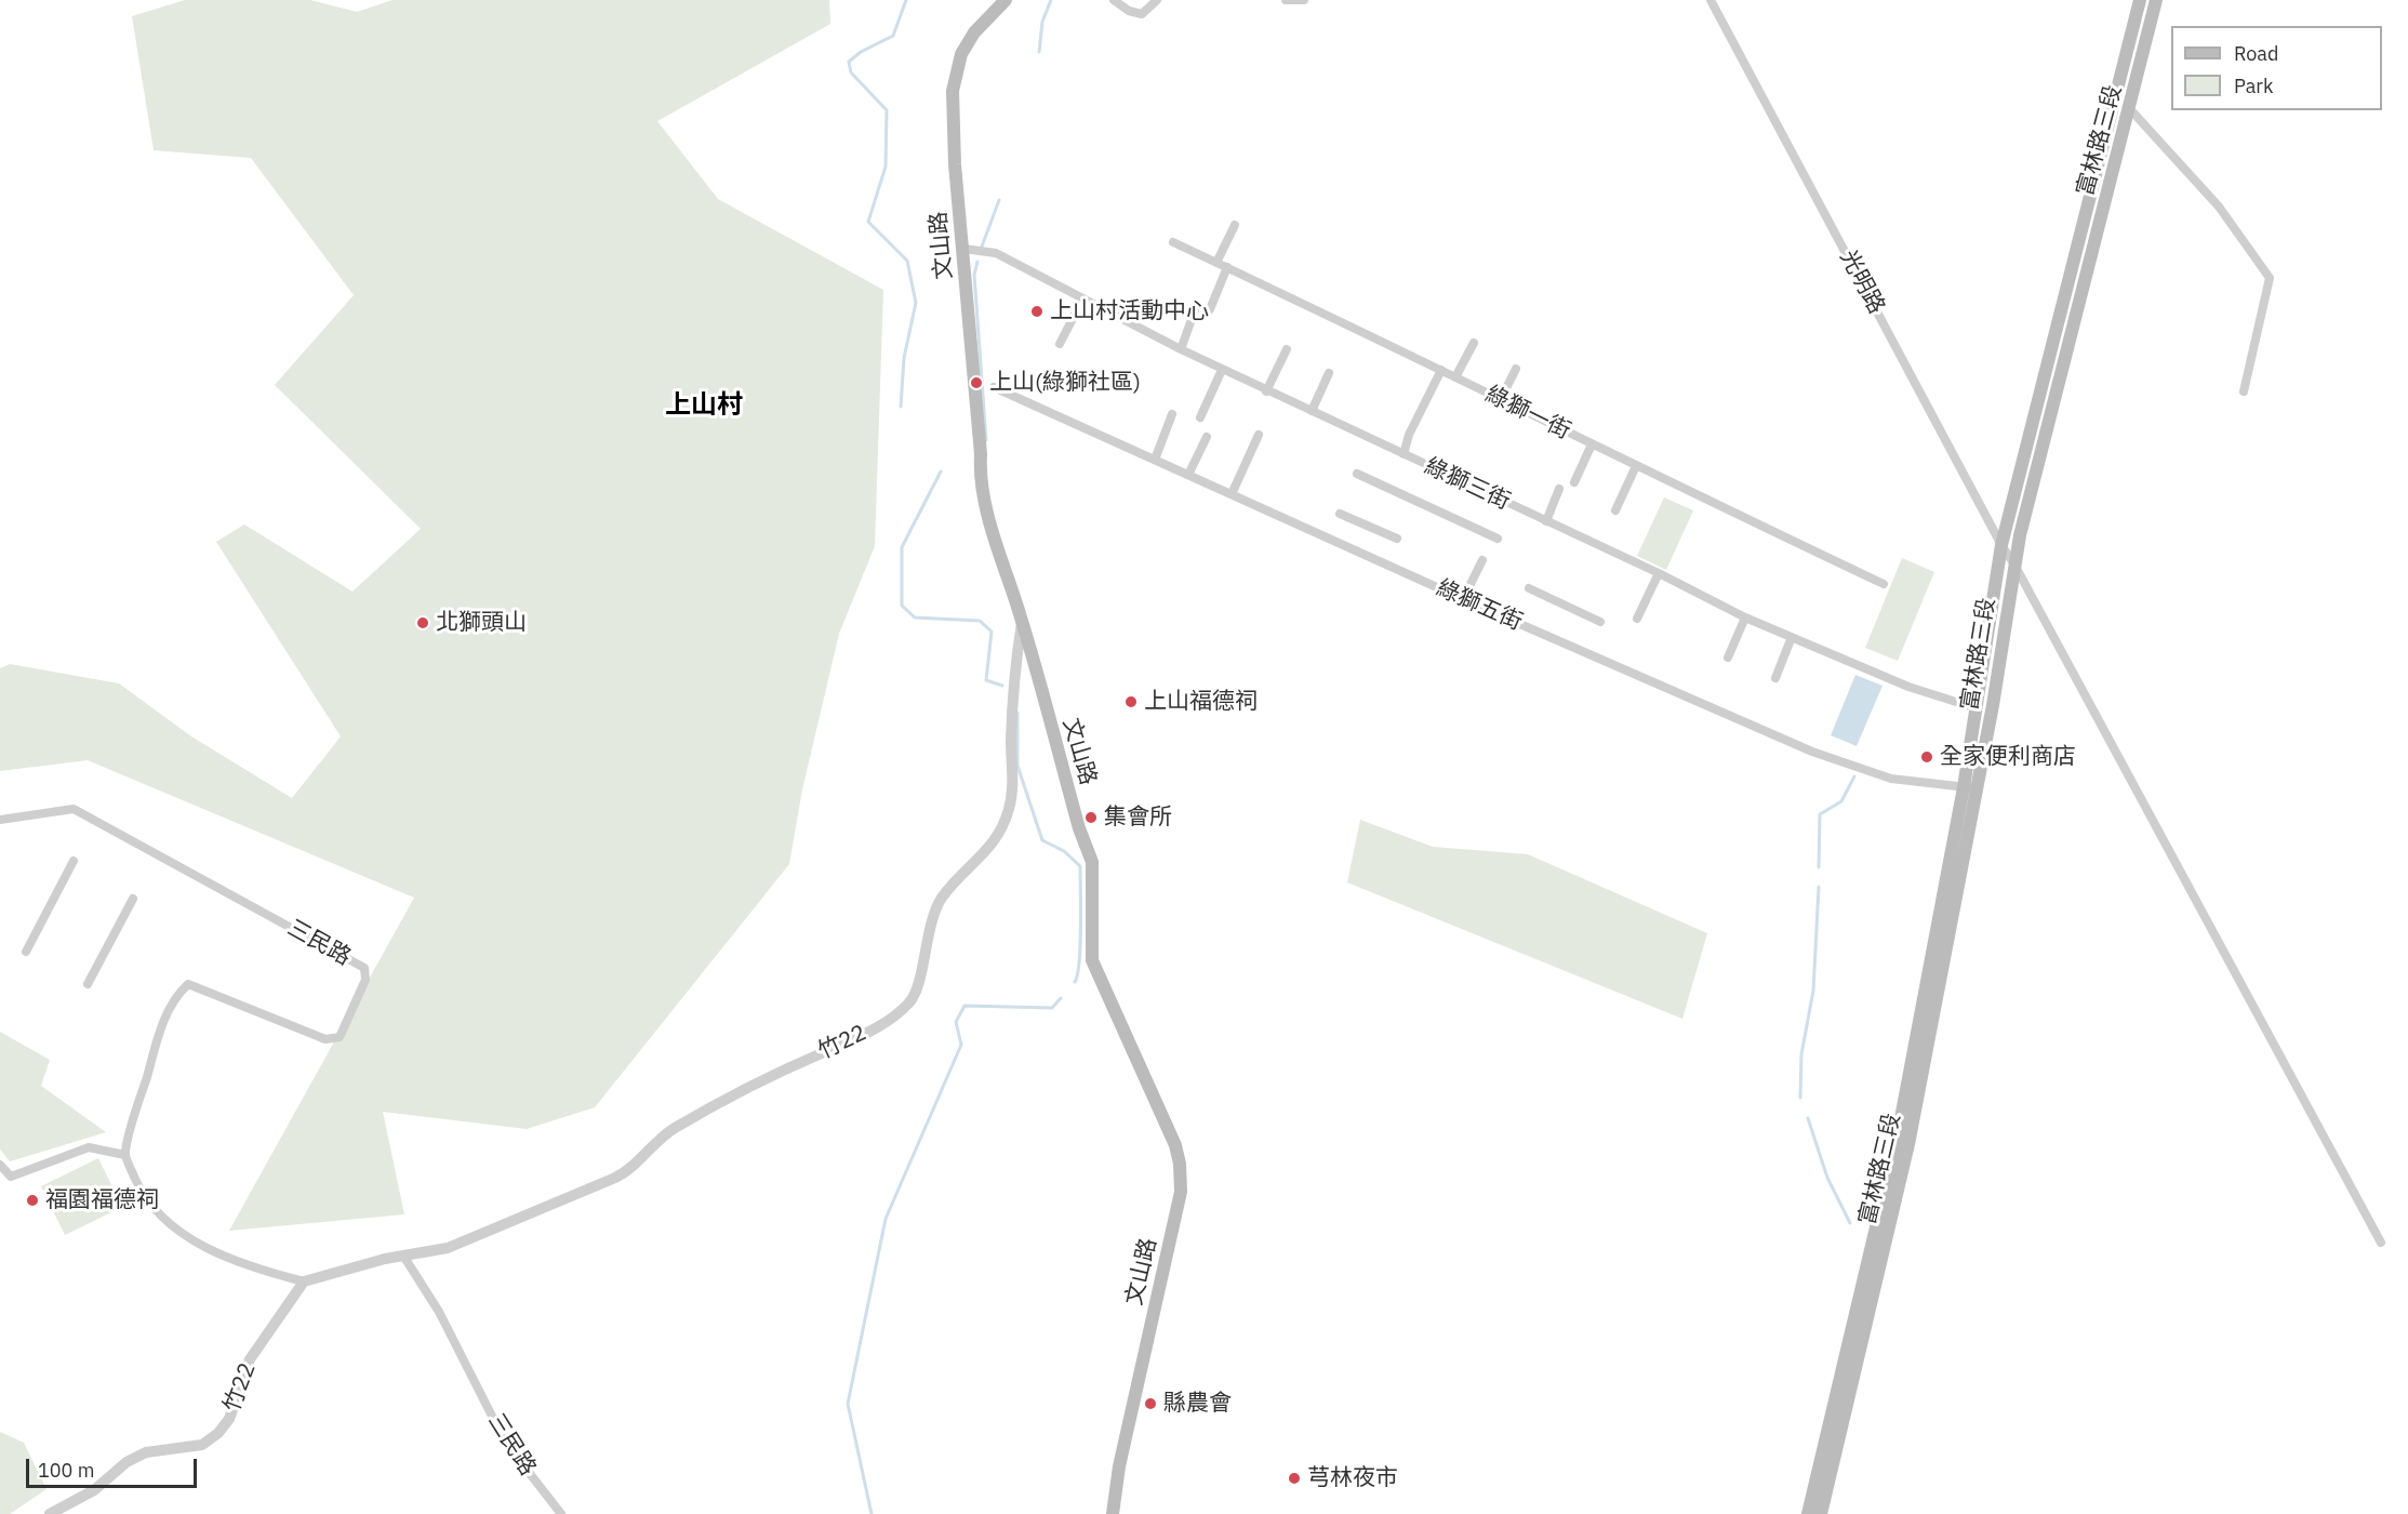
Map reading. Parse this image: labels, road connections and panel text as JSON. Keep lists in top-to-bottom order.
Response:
{
  "streets": {
    "main road": ["富林路三段", "文山路"],
    "street": [
      "光明路",
      "綠獅一街",
      "綠獅三街",
      "綠獅五街",
      "三民路",
      "竹22"
    ]
  },
  "crossings": [
    ["富林路三段", "光明路"],
    ["富林路三段", "綠獅三街"],
    ["富林路三段", "綠獅五街"],
    ["文山路", "綠獅三街"],
    ["文山路", "竹22"],
    ["三民路", "竹22"]
  ],
  "districts": ["上山村"],
  "places": [
    "上山村活動中心",
    "上山(綠獅社區)",
    "北獅頭山",
    "上山福德祠",
    "全家便利商店",
    "集會所",
    "福園福德祠",
    "縣農會",
    "芎林夜市"
  ],
  "legend": ["Road", "Park"],
  "scale_bar": "100 m"
}
